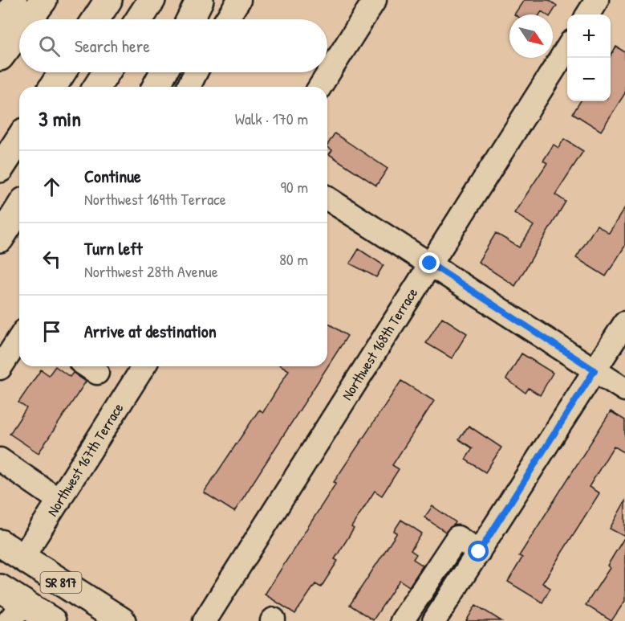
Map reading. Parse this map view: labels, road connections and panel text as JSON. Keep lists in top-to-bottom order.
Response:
{
  "streets": {
    "main road": ["SR 817"],
    "street": ["Northwest 168th Terrace", "Northwest 167th Terrace"]
  },
  "crossings": [
    ["Northwest 167th Terrace", "SR 817"]
  ],
  "north": "bottom right",
  "page": {
    "map_buttons": ["+", "−"],
    "search": "Search here",
    "heading": ["3 min", "Walk · 170 m"],
    "list": [
      ["Continue", "Northwest 169th Terrace", "90 m"],
      ["Turn left", "Northwest 28th Avenue", "80 m"],
      "Arrive at destination"
    ]
  }
}
